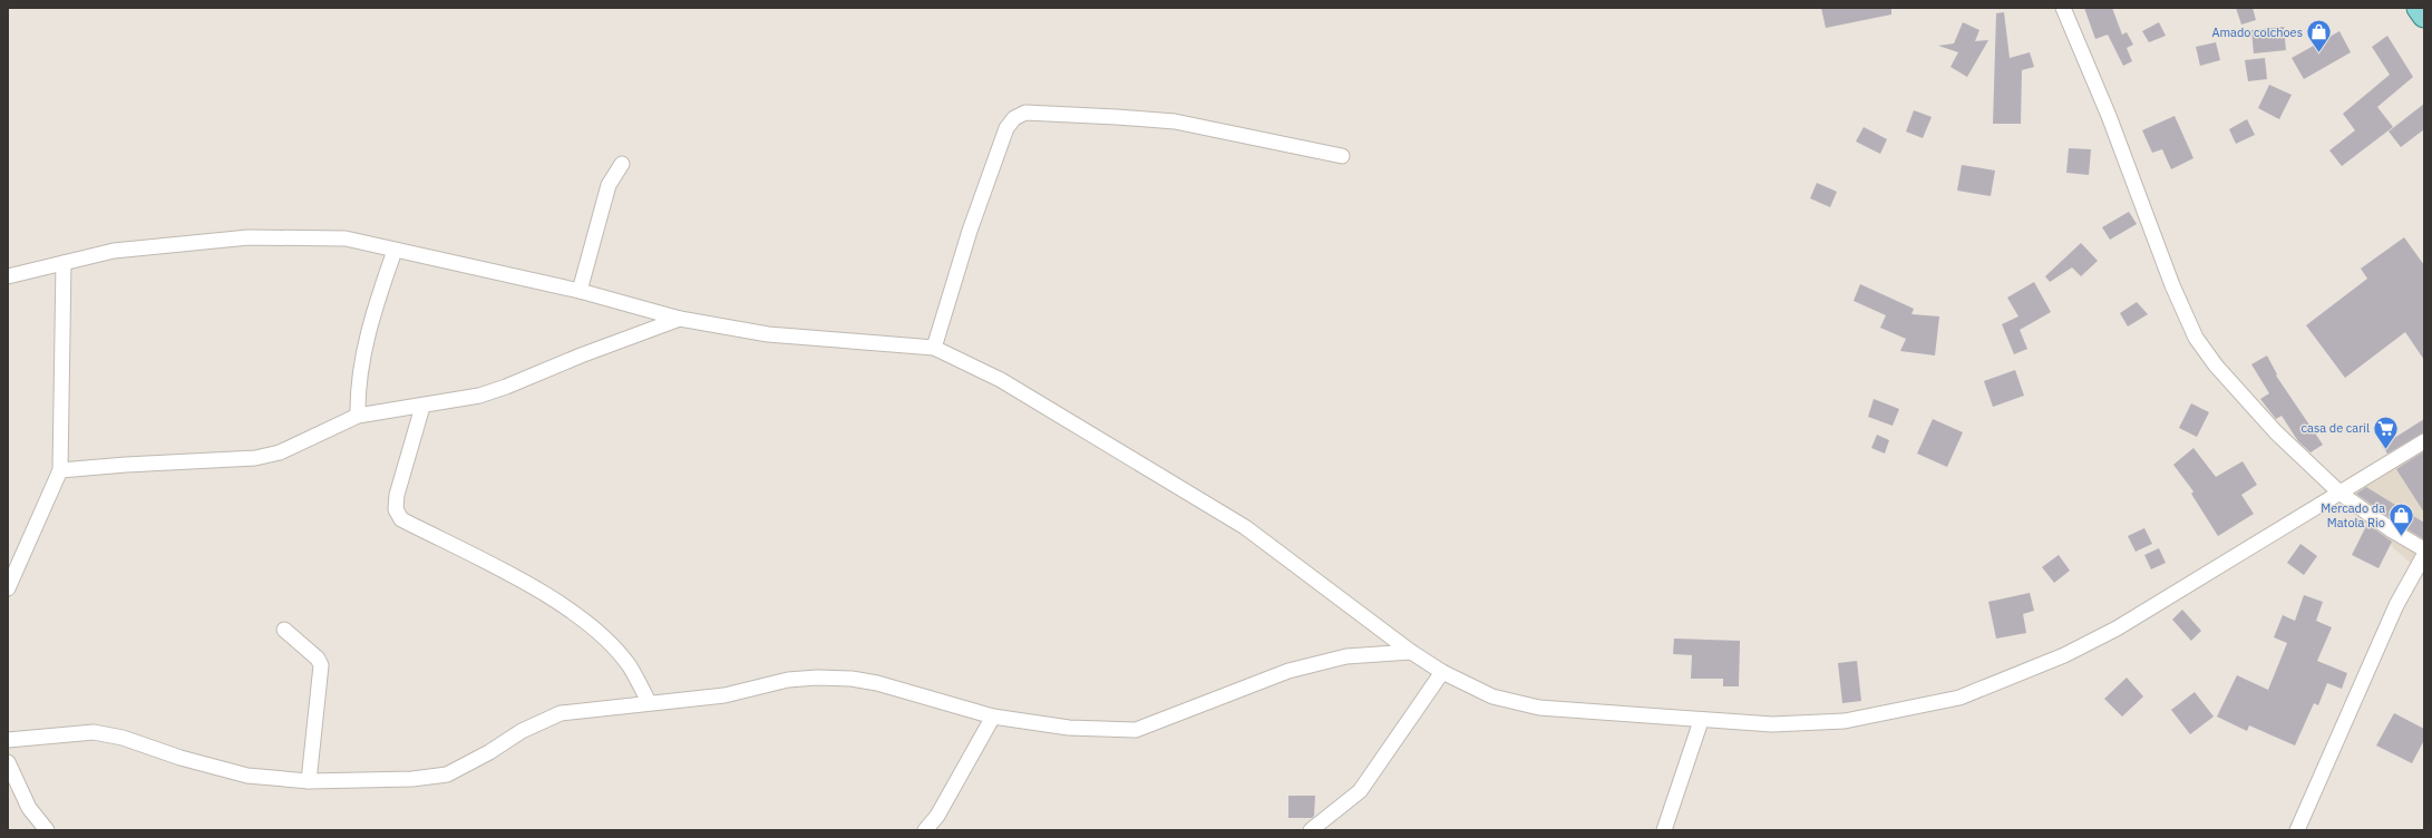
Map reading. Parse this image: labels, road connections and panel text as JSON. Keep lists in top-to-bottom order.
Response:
{
  "places": {
    "shop": ["Amado colchoes", "Mercado da Matola Rio"],
    "supermarket": ["casa de caril"]
  }
}
